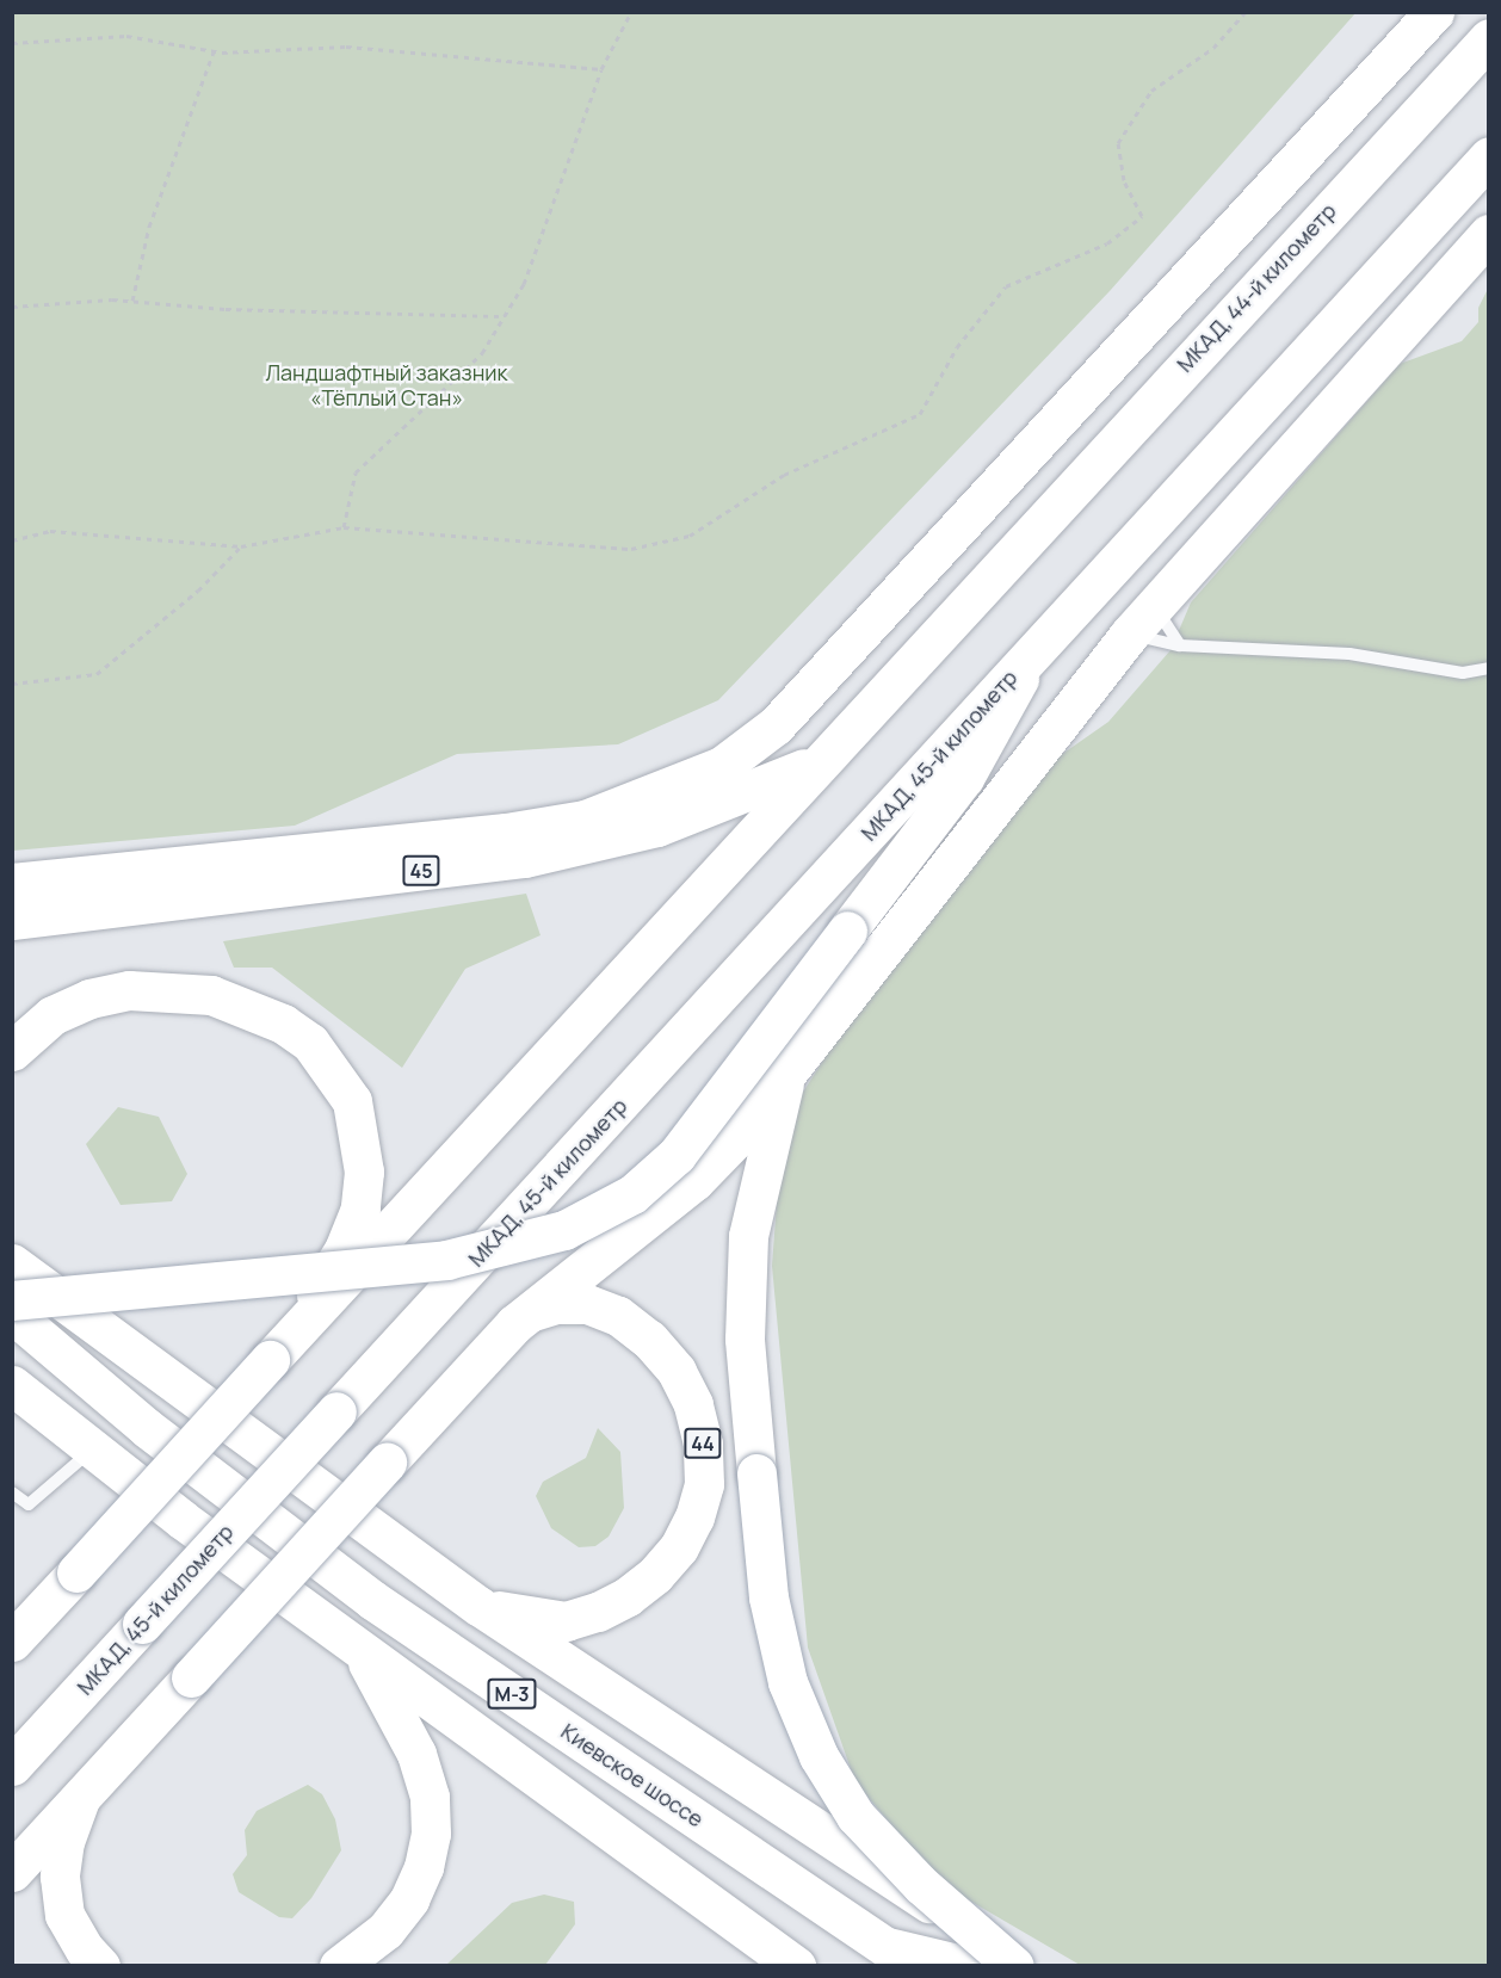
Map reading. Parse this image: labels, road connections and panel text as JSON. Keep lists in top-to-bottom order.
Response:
{
  "streets": {
    "main road": [
      "МКАД, 44-й километр",
      "МКАД, 45-й километр",
      "45",
      "44",
      "М-3",
      "Киевское шоссе"
    ]
  },
  "crossings": [
    ["МКАД, 44-й километр", "45"]
  ],
  "parks": ["Ландшафтный заказник «Тёплый Стан»"]
}
